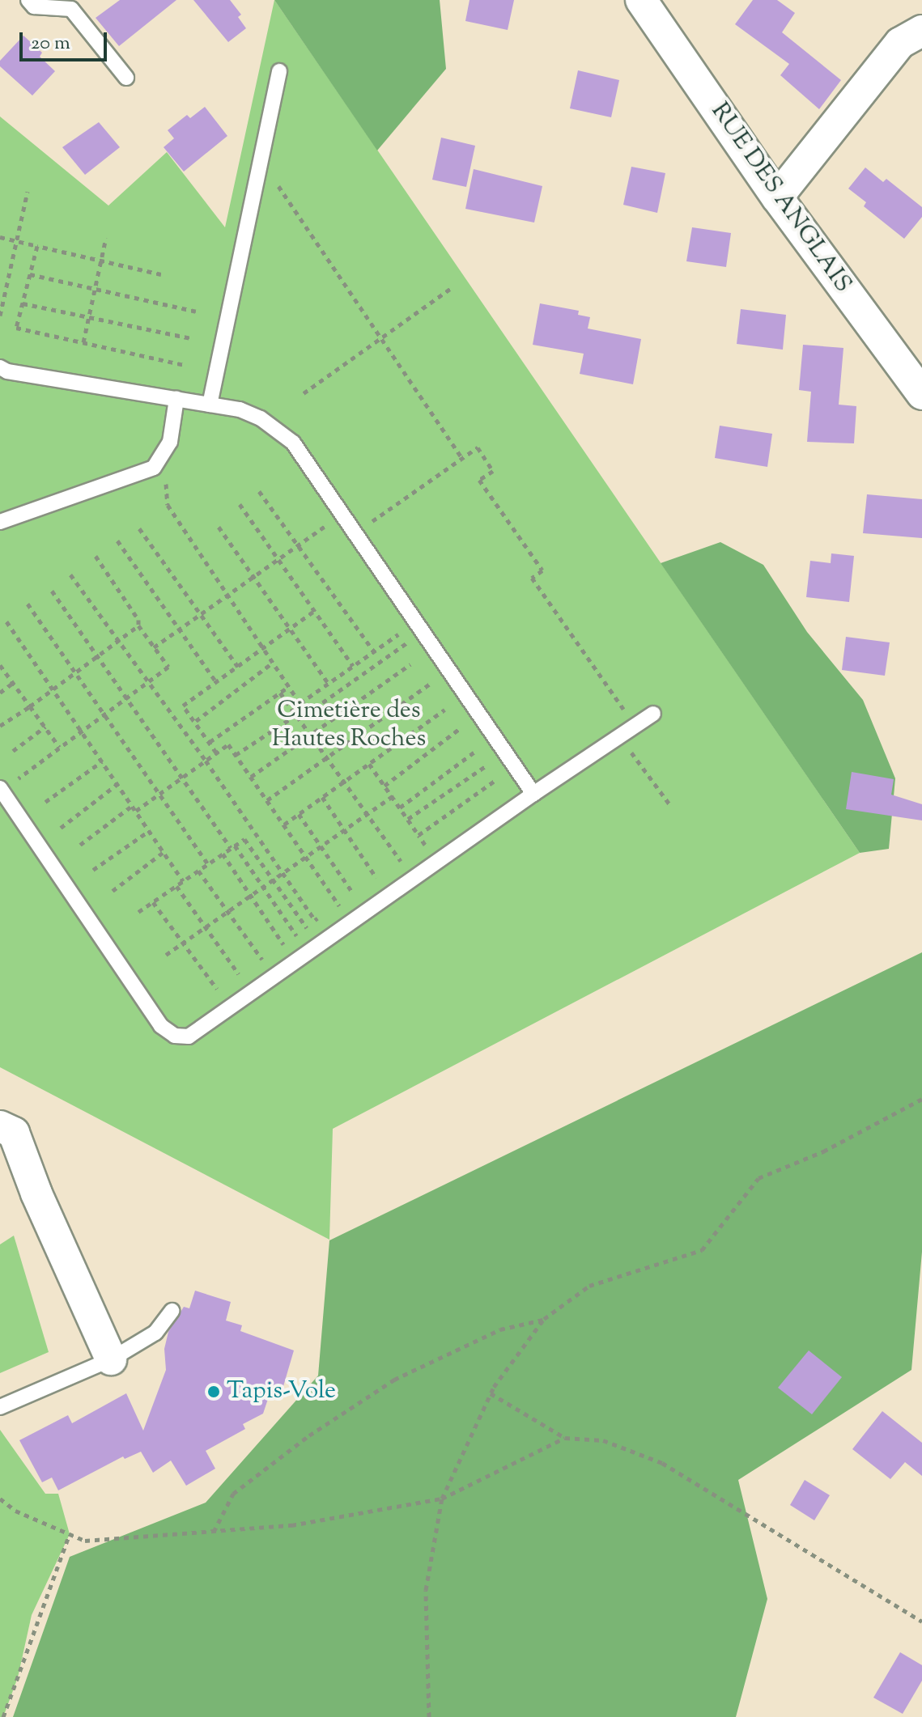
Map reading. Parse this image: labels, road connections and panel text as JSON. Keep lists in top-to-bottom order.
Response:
{
  "streets": {
    "street": ["RUE DES ANGLAIS"]
  },
  "parks": ["Cimetière des Hautes Roches"],
  "places": ["Tapis-Vole"],
  "scale_bar": "20 m"
}
